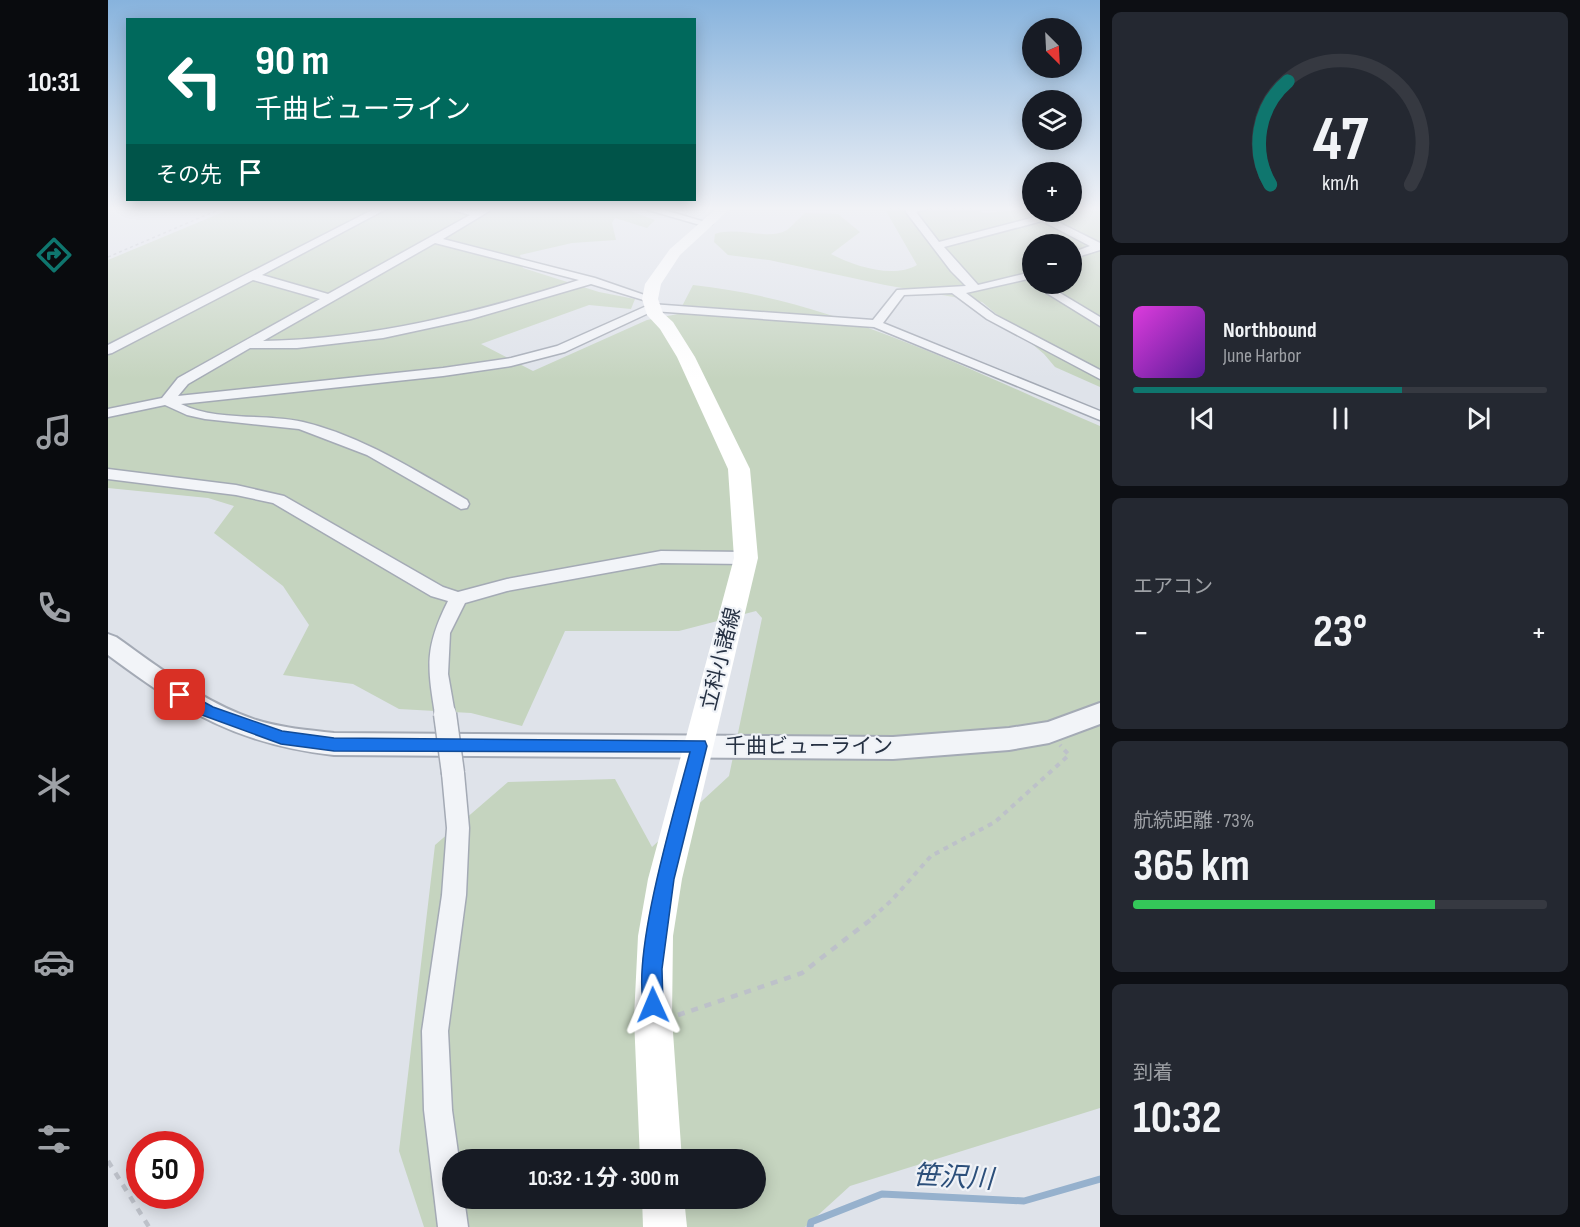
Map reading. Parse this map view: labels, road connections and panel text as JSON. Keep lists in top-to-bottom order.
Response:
{
  "streets": {
    "main road": ["立科小諸線"],
    "street": ["千曲ビューライン"]
  },
  "crossings": [
    ["立科小諸線", "千曲ビューライン"]
  ],
  "water": ["笹沢川"],
  "north": "bottom right",
  "page": {
    "tabs": "10:31",
    "map_buttons": ["+", "−"],
    "turn": ["90 m", "千曲ビューライン"],
    "then": "その先",
    "song": ["Northbound", "June Harbor"],
    "tile": [
      "エアコン",
      ["航続距離 · 73%", "365 km"],
      ["到着", "10:32"]
    ],
    "heat": ["−", "23°", "+"],
    "limit": "50",
    "trip": "10:32 · 1 分 · 300 m",
    "gauge": ["47", "km/h"]
  }
}
